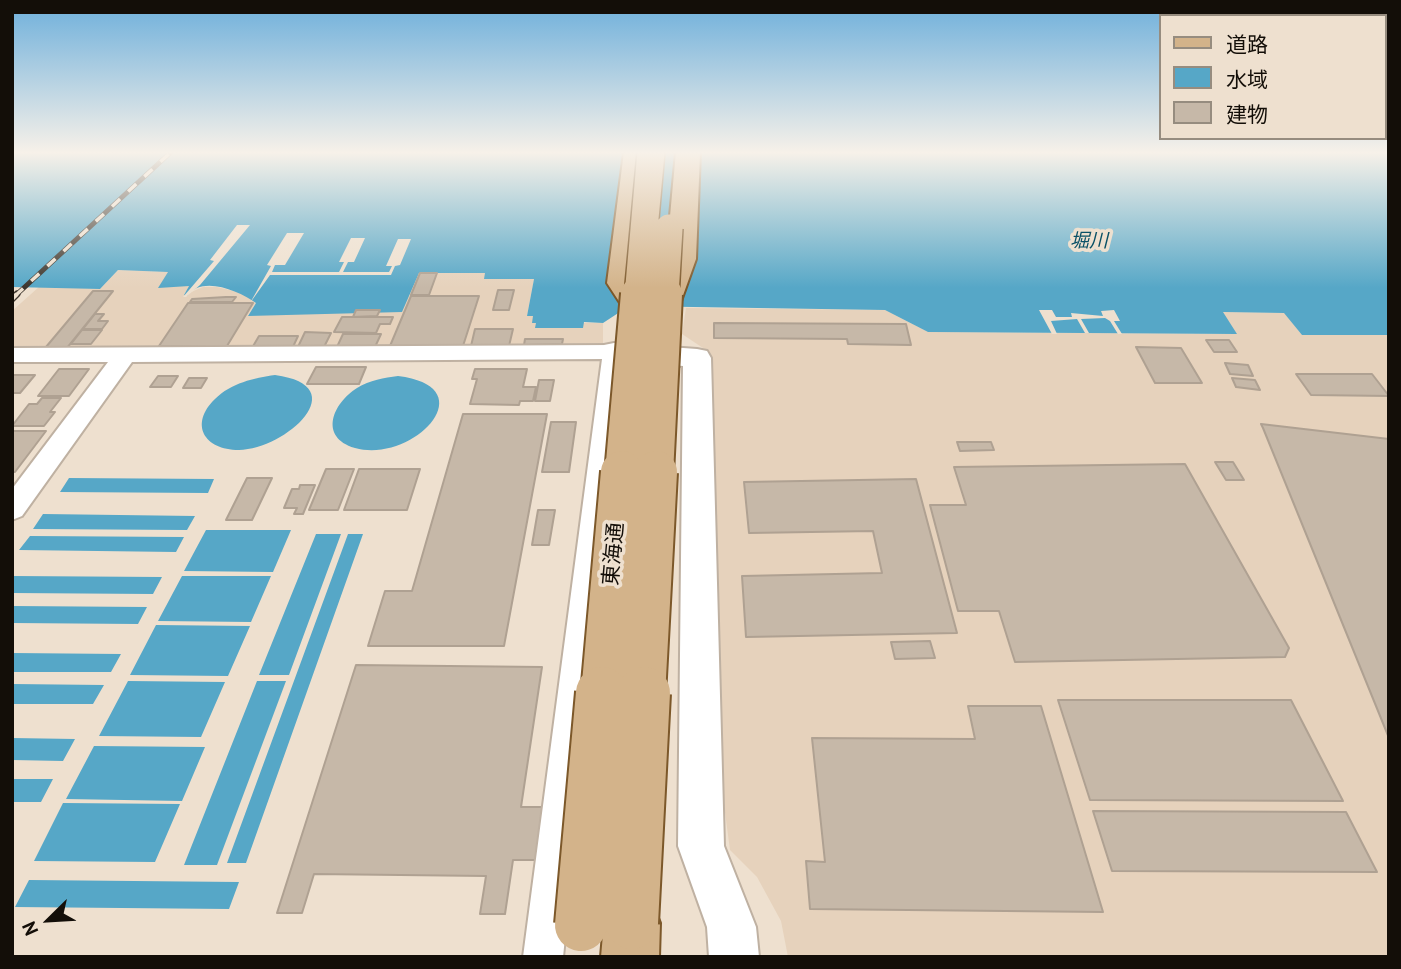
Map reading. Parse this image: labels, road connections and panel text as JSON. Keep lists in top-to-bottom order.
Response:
{
  "streets": {
    "main road": ["東海通"]
  },
  "water": ["堀川"],
  "legend": ["道路", "水域", "建物"],
  "north": "bottom left"
}
